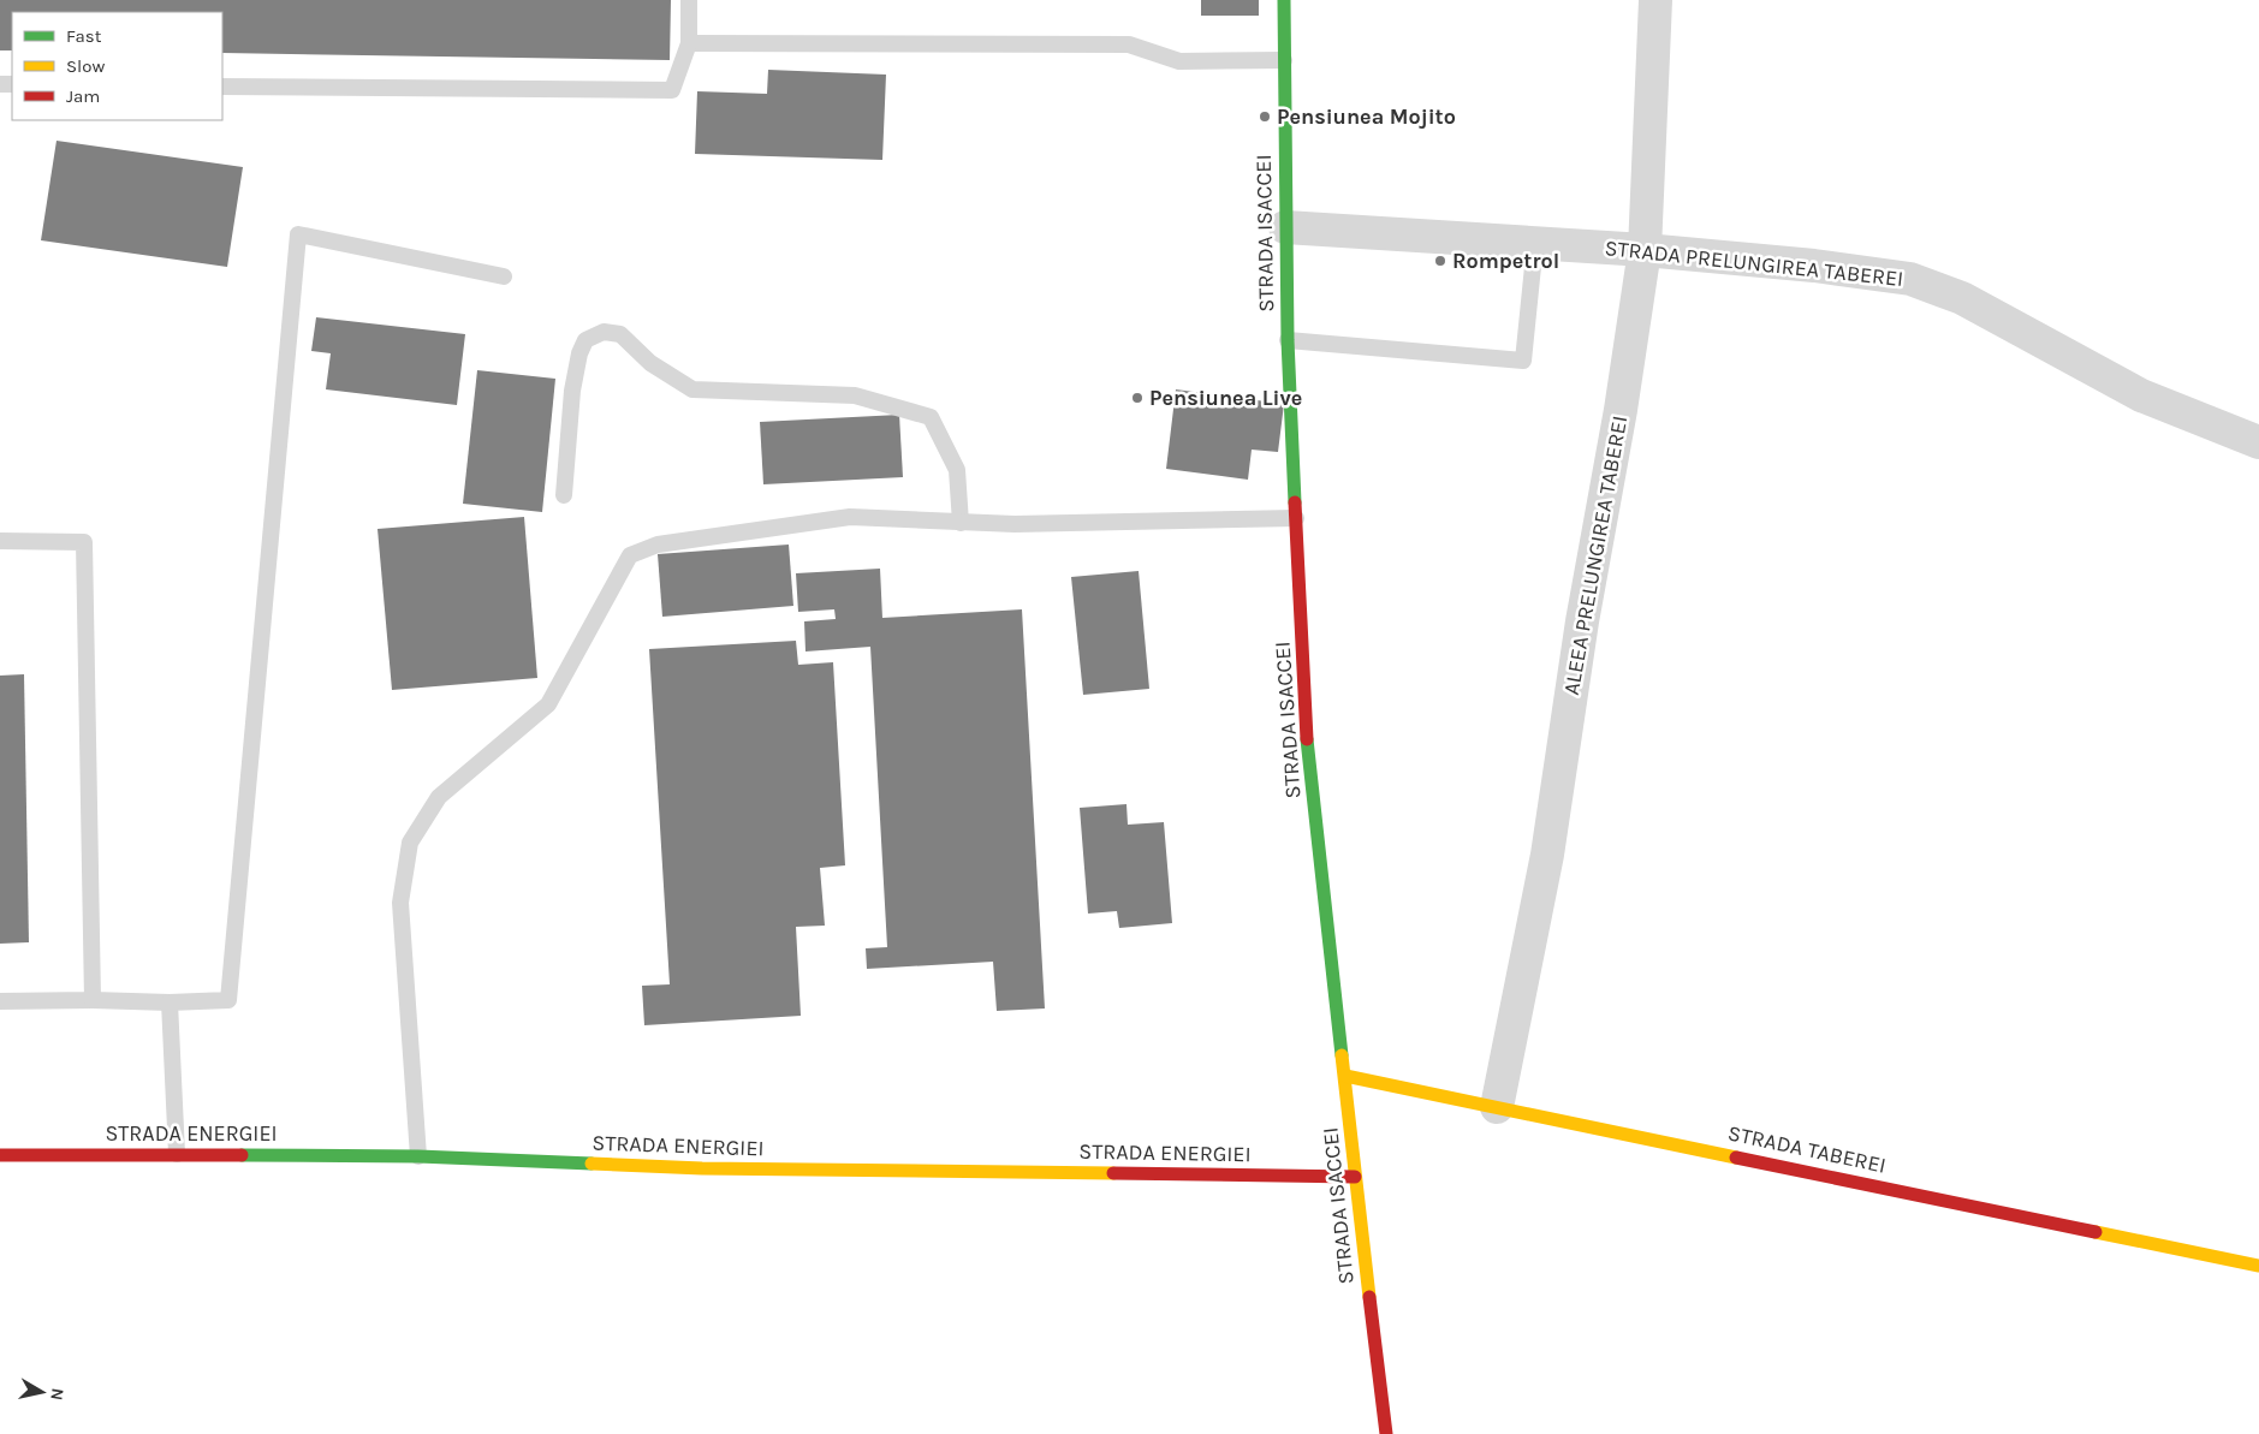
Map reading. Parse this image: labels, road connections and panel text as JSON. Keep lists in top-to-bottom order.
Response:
{
  "streets": {
    "street": [
      "STRADA ISACCEI",
      "STRADA PRELUNGIREA TABEREI",
      "ALEEA PRELUNGIREA TABEREI",
      "STRADA ENERGIEI",
      "STRADA TABEREI"
    ]
  },
  "crossings": [
    ["STRADA ISACCEI", "STRADA PRELUNGIREA TABEREI"],
    ["STRADA ISACCEI", "STRADA ENERGIEI"],
    ["STRADA ISACCEI", "STRADA TABEREI"],
    ["STRADA PRELUNGIREA TABEREI", "ALEEA PRELUNGIREA TABEREI"],
    ["ALEEA PRELUNGIREA TABEREI", "STRADA TABEREI"]
  ],
  "places": ["Pensiunea Mojito", "Rompetrol", "Pensiunea Live"],
  "legend": ["Fast", "Slow", "Jam"],
  "north": "right"
}
